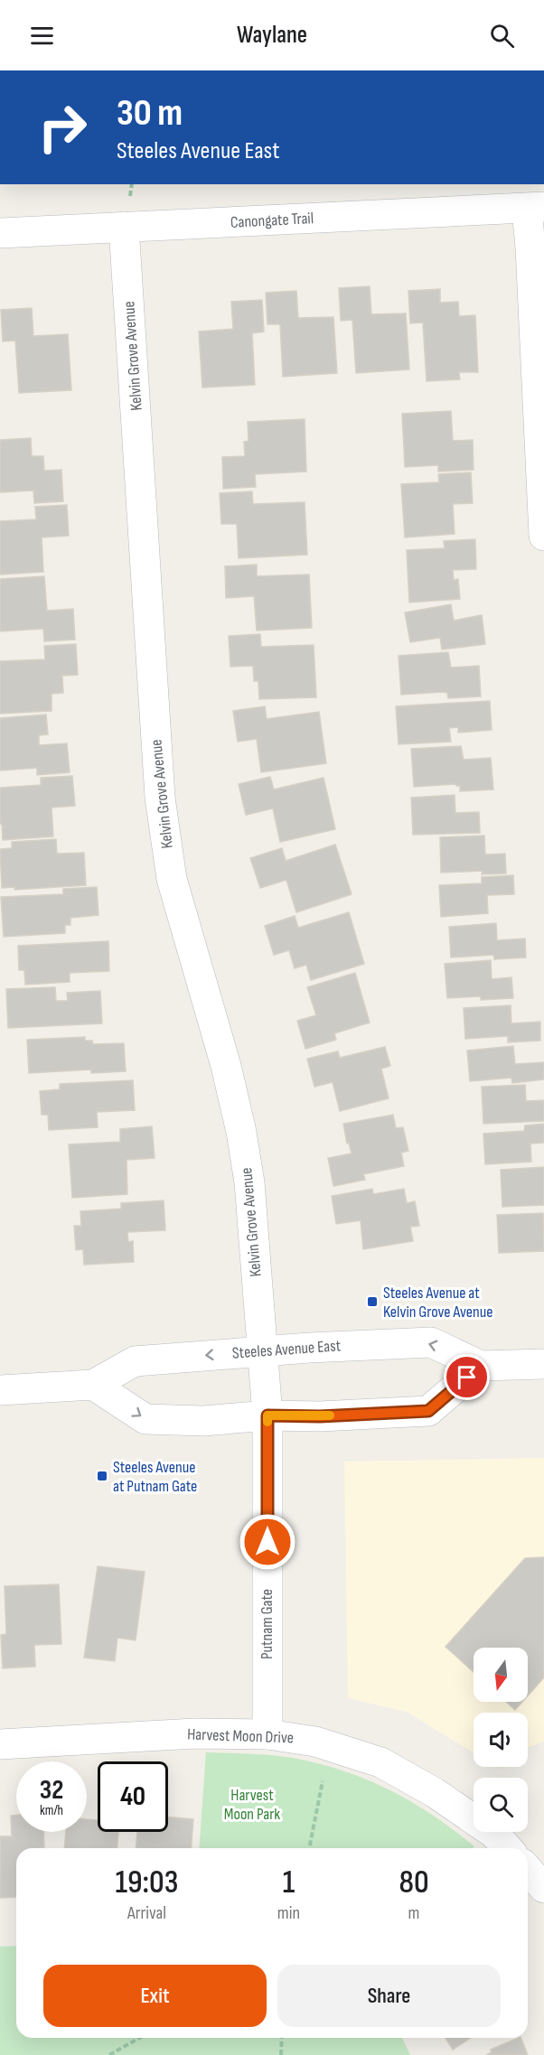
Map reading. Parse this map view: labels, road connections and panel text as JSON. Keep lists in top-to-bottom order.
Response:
{
  "streets": {
    "street": [
      "Canongate Trail",
      "Kelvin Grove Avenue",
      "Steeles Avenue East",
      "Putnam Gate",
      "Harvest Moon Drive"
    ]
  },
  "crossings": [
    ["Canongate Trail", "Kelvin Grove Avenue"],
    ["Kelvin Grove Avenue", "Steeles Avenue East"],
    ["Kelvin Grove Avenue", "Putnam Gate"],
    ["Putnam Gate", "Harvest Moon Drive"]
  ],
  "parks": ["Harvest Moon Park"],
  "places": {
    "transit": ["Steeles Avenue at Kelvin Grove Avenue", "Steeles Avenue at Putnam Gate"]
  },
  "north": "bottom",
  "page": {
    "header": "Waylane",
    "turn": ["30 m", "Steeles Avenue East"],
    "speed": "32 km/h",
    "limit": "40",
    "eta": [
      "19:03",
      "Arrival",
      "1",
      "min",
      "80",
      "m"
    ],
    "buttons": ["Exit", "Share"]
  }
}
